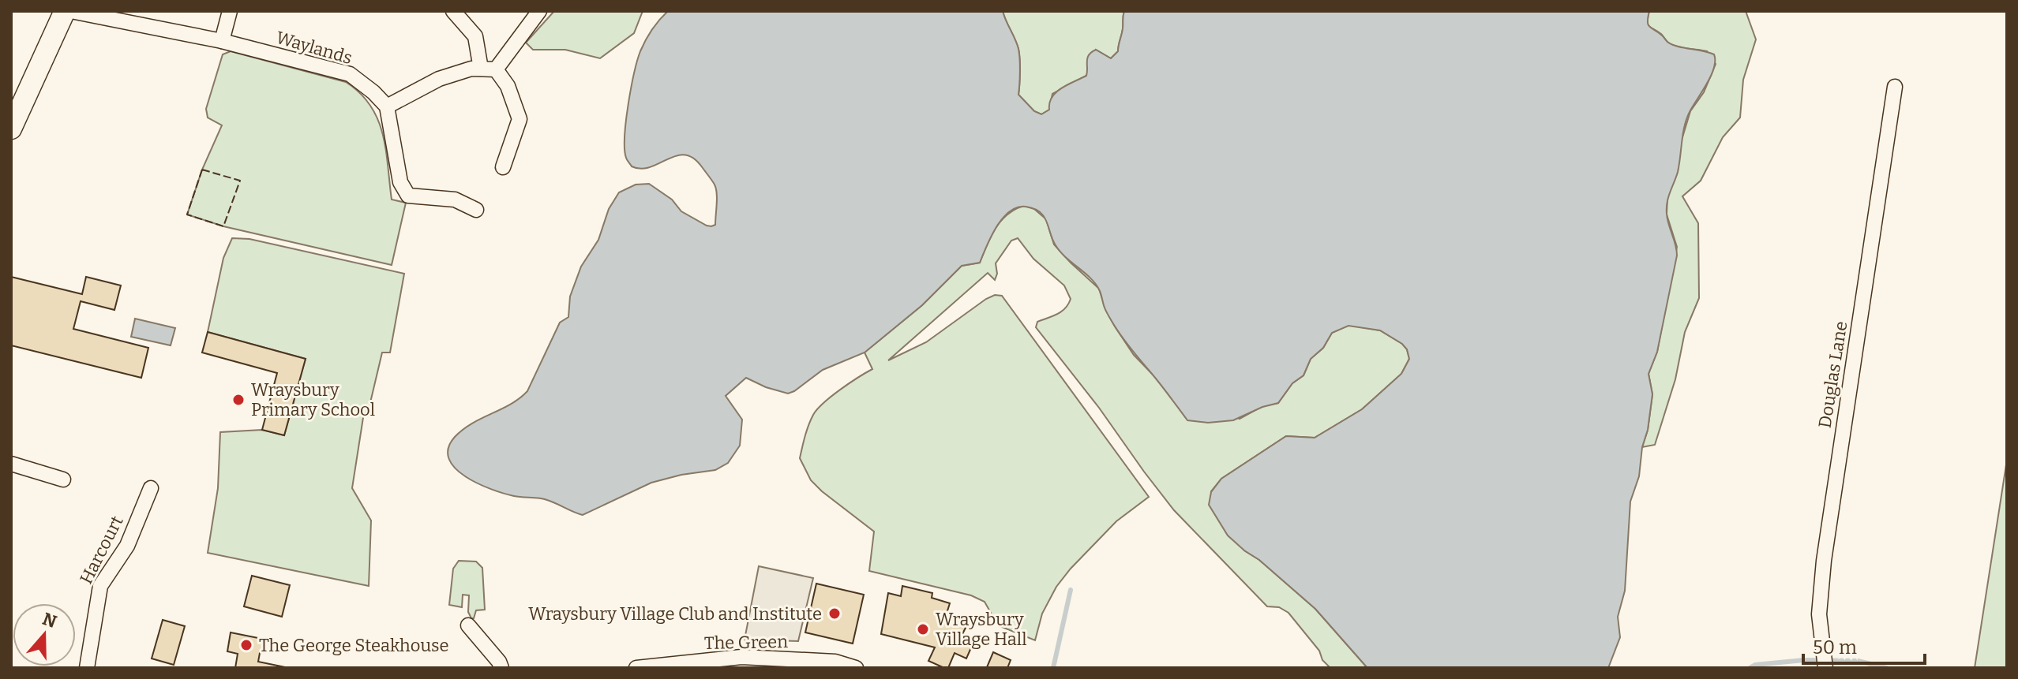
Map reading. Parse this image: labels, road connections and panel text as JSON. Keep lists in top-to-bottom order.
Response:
{
  "streets": {
    "street": [
      "Waylands",
      "Douglas Lane",
      "Harcourt",
      "The Green"
    ]
  },
  "places": [
    "Wraysbury Primary School",
    "Wraysbury Village Club and Institute",
    "Wraysbury Village Hall",
    "The George Steakhouse"
  ],
  "scale_bar": "50 m",
  "north": "top"
}
